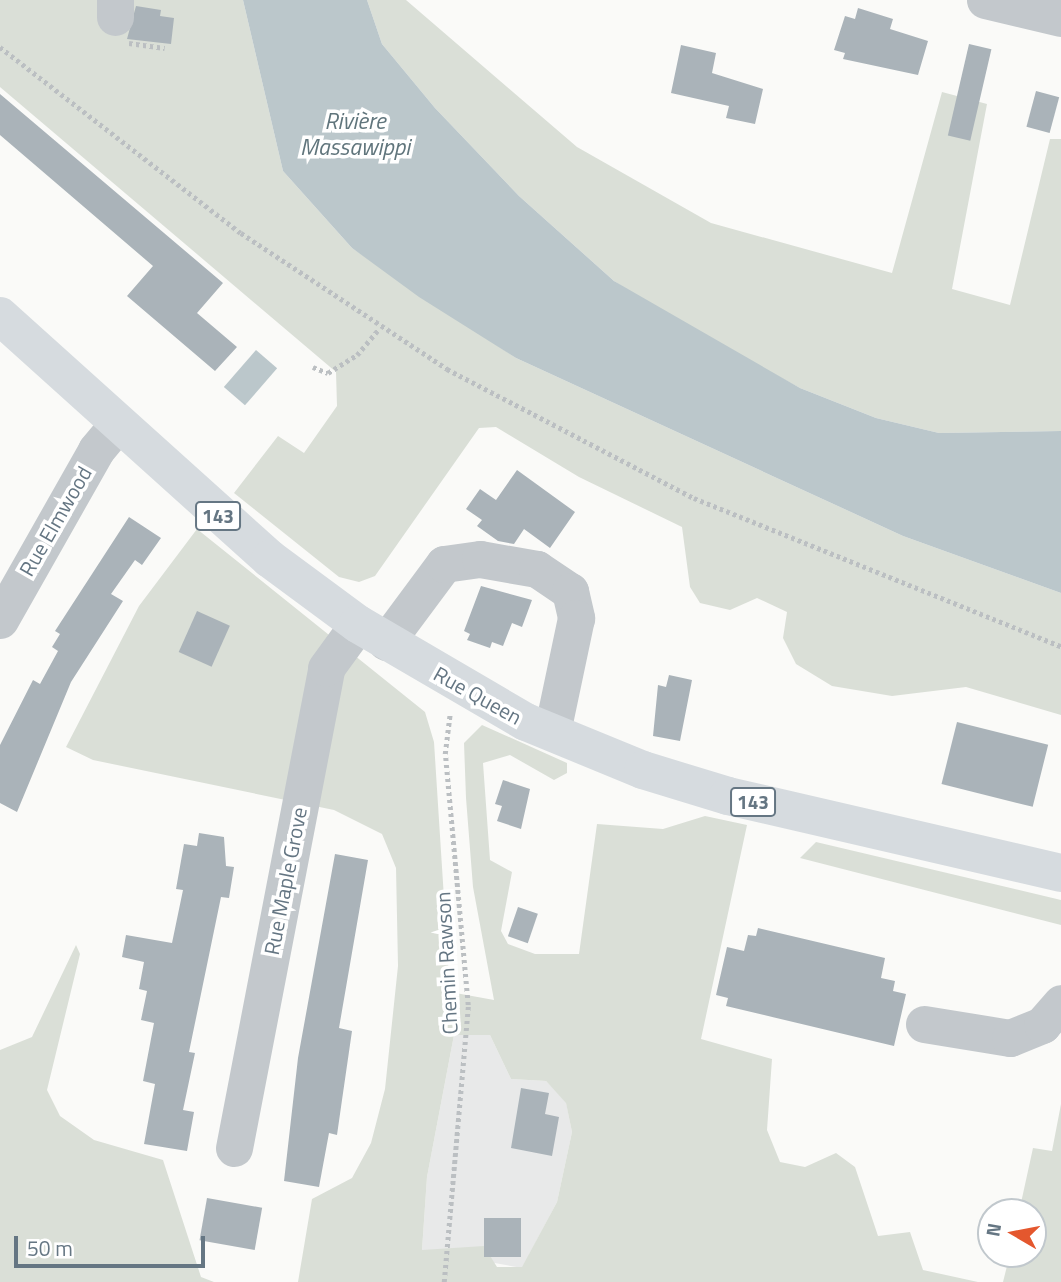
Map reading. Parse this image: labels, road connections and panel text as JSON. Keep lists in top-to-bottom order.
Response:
{
  "streets": {
    "main road": ["143", "Rue Queen"],
    "street": ["Rue Elmwood", "Rue Maple Grove"],
    "path": ["Chemin Rawson"]
  },
  "crossings": [
    ["Rue Elmwood", "Rue Queen"],
    ["Rue Queen", "Rue Maple Grove"],
    ["Rue Queen", "Chemin Rawson"]
  ],
  "water": ["Rivière Massawippi"],
  "scale_bar": "50 m",
  "north": "left"
}
